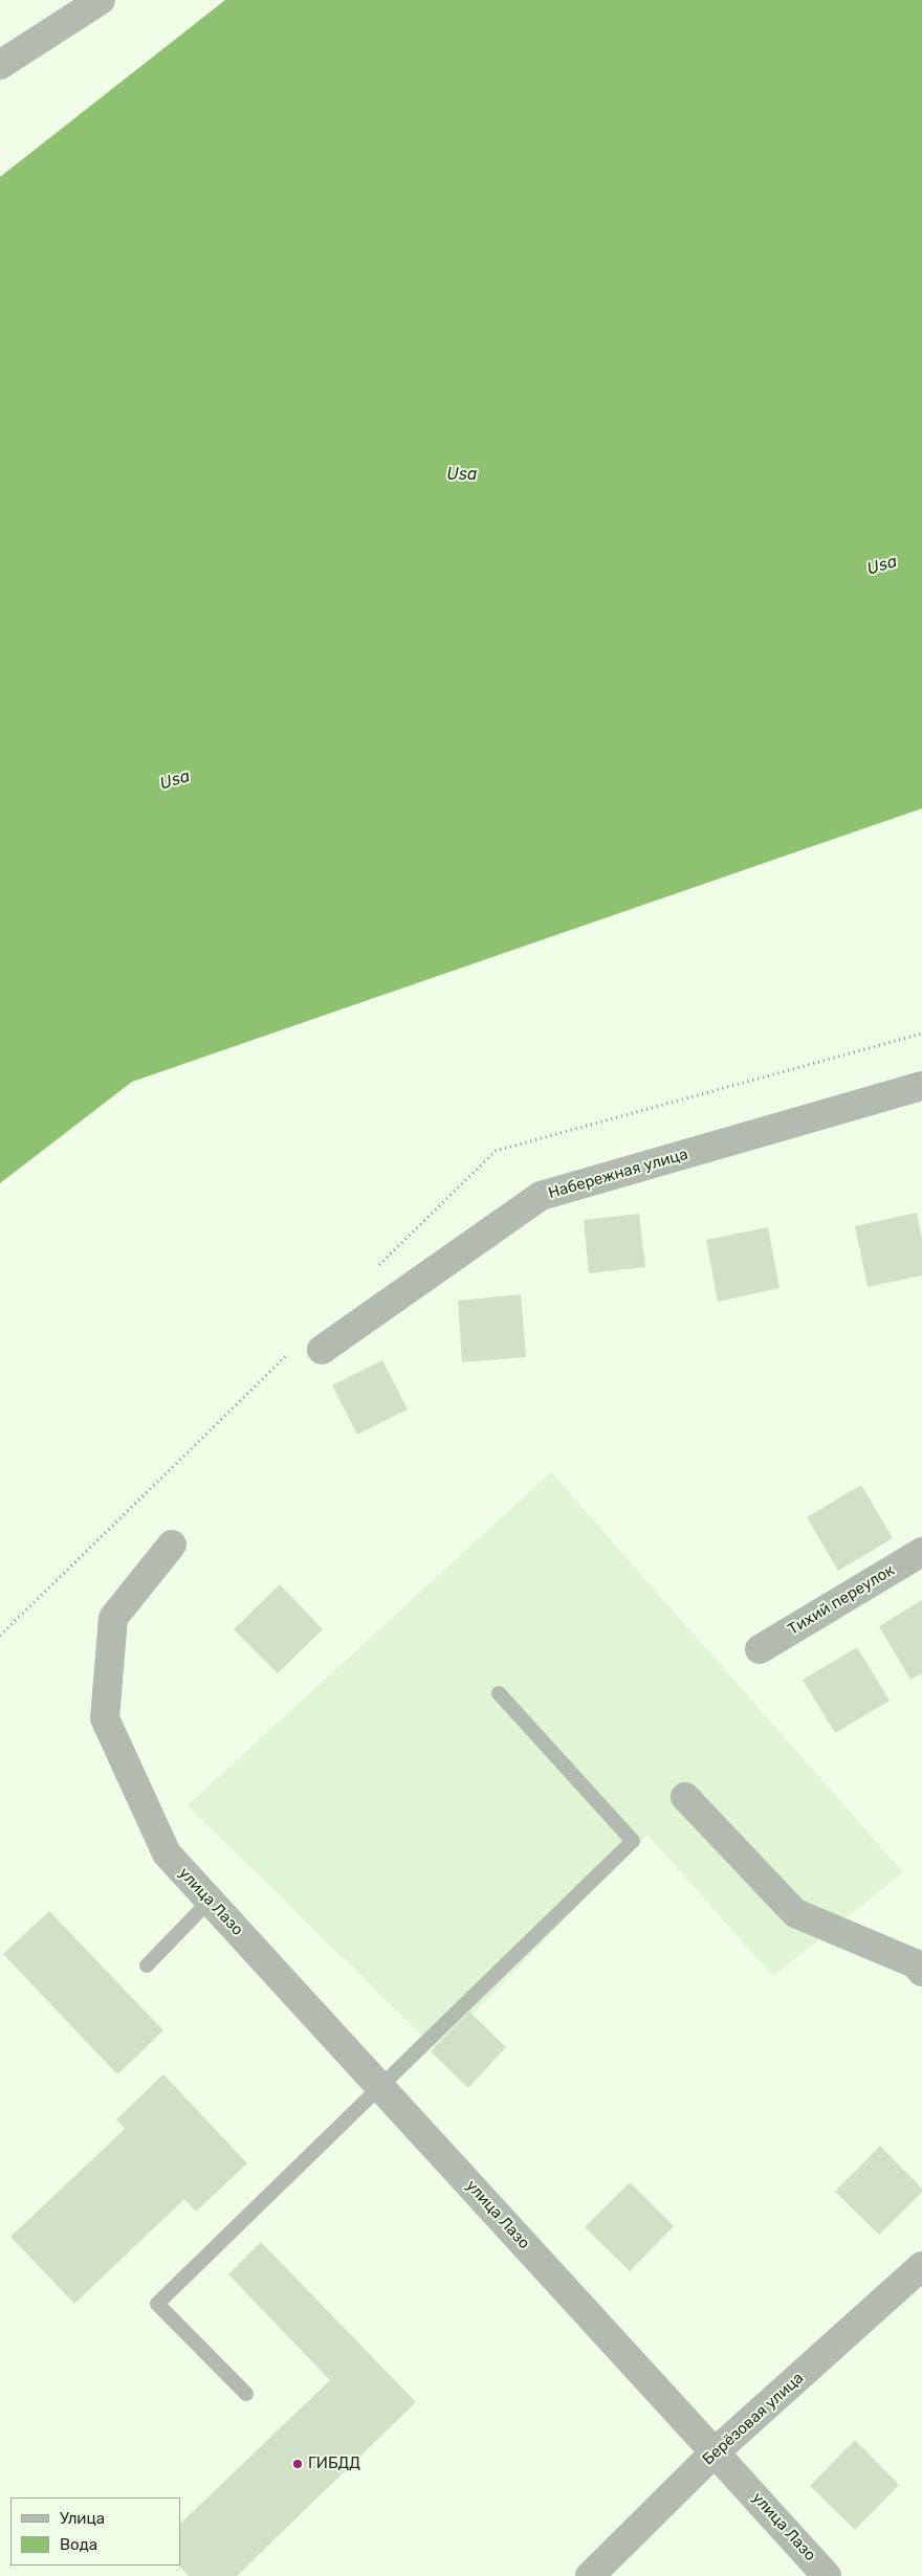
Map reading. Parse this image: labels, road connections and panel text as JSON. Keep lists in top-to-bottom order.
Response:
{
  "streets": {
    "street": [
      "Набережная улица",
      "Тихий переулок",
      "улица Лазо",
      "Берёзовая улица"
    ]
  },
  "crossings": [
    ["улица Лазо", "Берёзовая улица"]
  ],
  "water": ["Usa"],
  "places": ["ГИБДД"],
  "legend": ["Улица", "Вода"]
}
